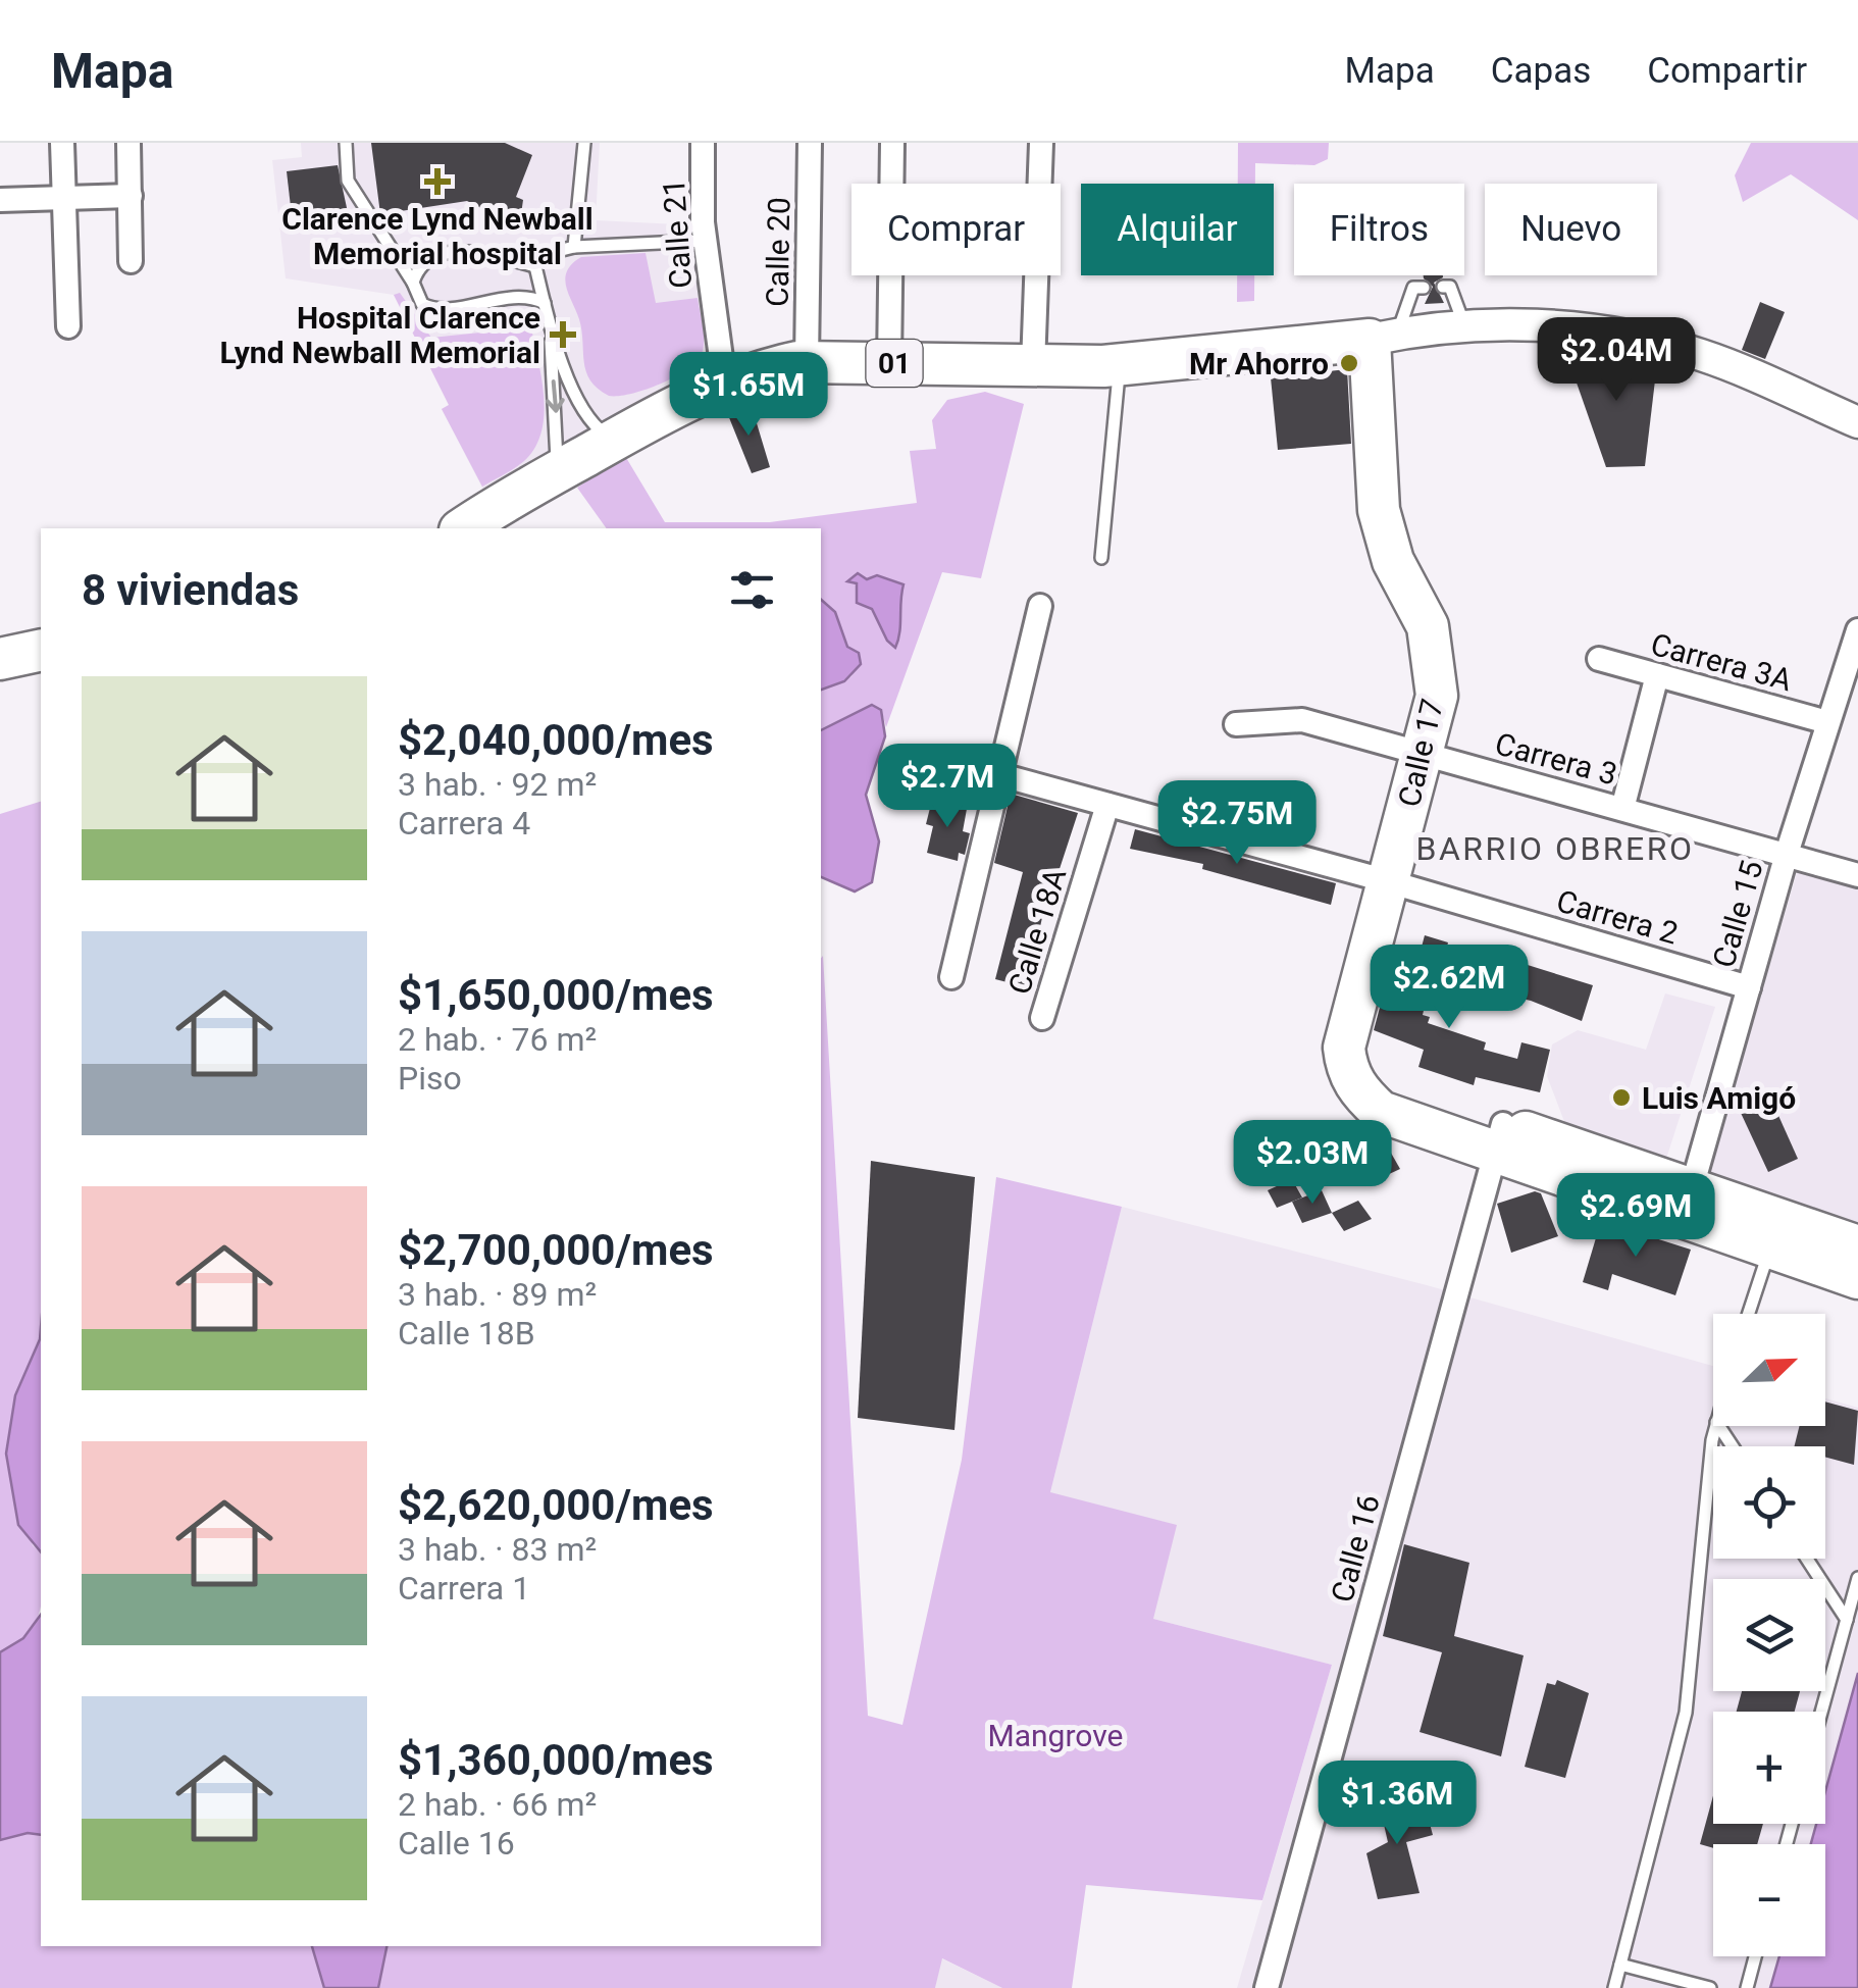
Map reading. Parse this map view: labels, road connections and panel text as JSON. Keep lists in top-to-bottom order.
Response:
{
  "streets": {
    "highway": ["01", "Calle 17"],
    "street": [
      "Calle 21",
      "Calle 20",
      "Carrera 3A",
      "Carrera 3",
      "Calle 15",
      "Carrera 2",
      "Calle 18A",
      "Calle 16"
    ]
  },
  "crossings": [
    ["Calle 21", "01"],
    ["Calle 20", "01"],
    ["01", "Calle 17"],
    ["Carrera 3A", "Calle 15"],
    ["Calle 17", "Carrera 3"],
    ["Calle 17", "Carrera 2"],
    ["Calle 17", "Calle 16"],
    ["Carrera 3", "Calle 15"],
    ["Calle 15", "Carrera 2"],
    ["Carrera 2", "Calle 18A"]
  ],
  "districts": ["BARRIO OBRERO"],
  "parks": ["Mangrove"],
  "places": {
    "health": ["Clarence Lynd Newball Memorial hospital", "Hospital Clarence Lynd Newball Memorial"],
    "other": ["Mr Ahorro", "Luis Amigó"]
  },
  "north": "top right",
  "page": {
    "header": "Mapa",
    "nav": ["Mapa", "Capas", "Compartir"],
    "chip": [
      "Comprar",
      "Alquilar",
      "Filtros",
      "Nuevo"
    ],
    "price": [
      "$2.04M",
      "$1.65M",
      "$2.7M",
      "$2.75M",
      "$2.62M",
      "$2.03M",
      "$2.69M",
      "$1.36M"
    ],
    "heading": "8 viviendas",
    "list": [
      {
        "name": "$2,040,000/mes",
        "note": "3 hab. · 92 m² · Carrera 4"
      },
      {
        "name": "$1,650,000/mes",
        "note": "2 hab. · 76 m² · Piso"
      },
      {
        "name": "$2,700,000/mes",
        "note": "3 hab. · 89 m² · Calle 18B"
      },
      {
        "name": "$2,620,000/mes",
        "note": "3 hab. · 83 m² · Carrera 1"
      },
      {
        "name": "$1,360,000/mes",
        "note": "2 hab. · 66 m² · Calle 16"
      }
    ],
    "map_buttons": ["+", "−"]
  }
}
